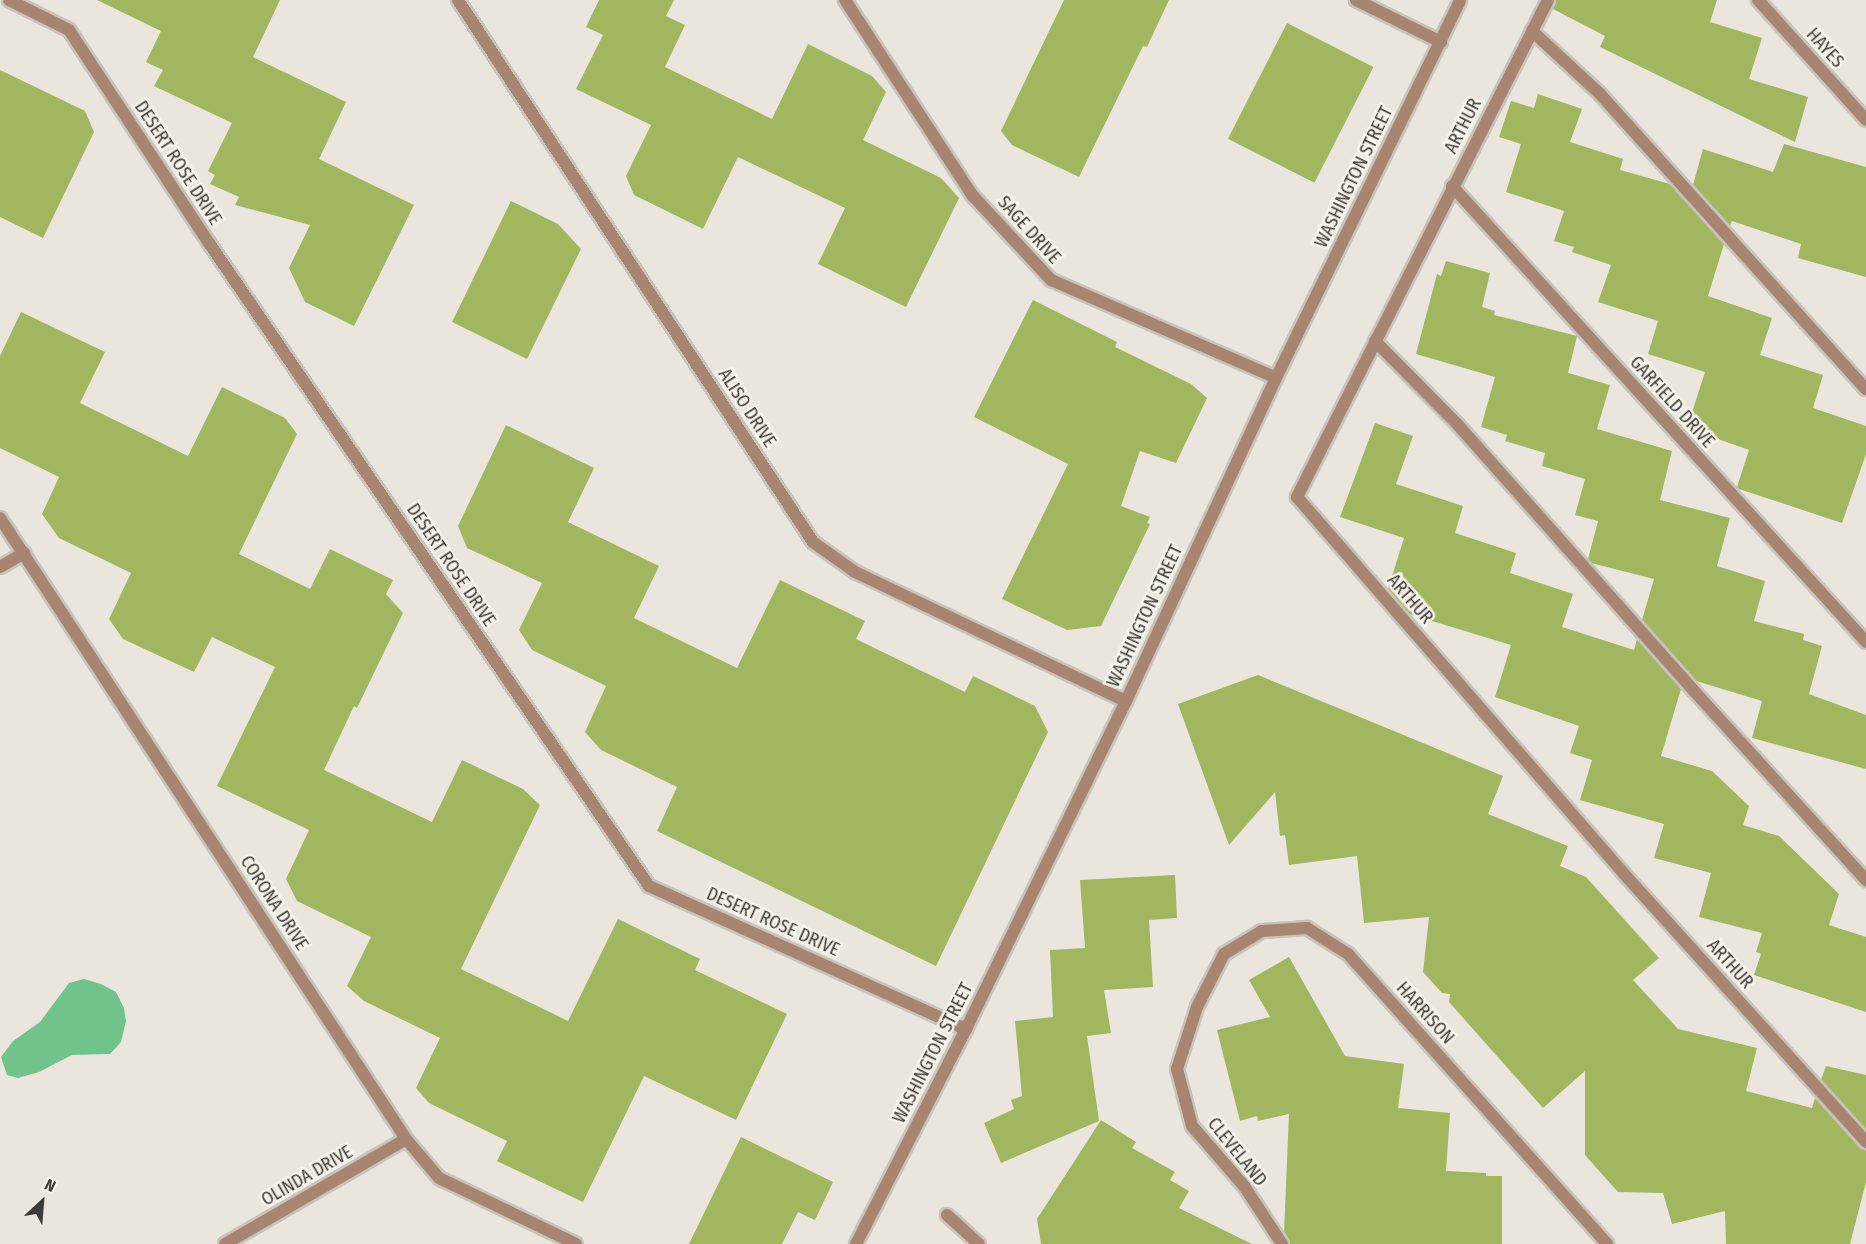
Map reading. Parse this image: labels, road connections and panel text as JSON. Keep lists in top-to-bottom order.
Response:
{
  "streets": {
    "street": [
      "HAYES",
      "ARTHUR",
      "DESERT ROSE DRIVE",
      "WASHINGTON STREET",
      "SAGE DRIVE",
      "GARFIELD DRIVE",
      "ALISO DRIVE",
      "CORONA DRIVE",
      "HARRISON",
      "CLEVELAND",
      "OLINDA DRIVE"
    ]
  },
  "crossings": [
    ["ARTHUR", "GARFIELD DRIVE"],
    ["DESERT ROSE DRIVE", "WASHINGTON STREET"],
    ["WASHINGTON STREET", "SAGE DRIVE"],
    ["WASHINGTON STREET", "ALISO DRIVE"],
    ["CORONA DRIVE", "OLINDA DRIVE"],
    ["HARRISON", "CLEVELAND"]
  ],
  "north": "top right"
}
